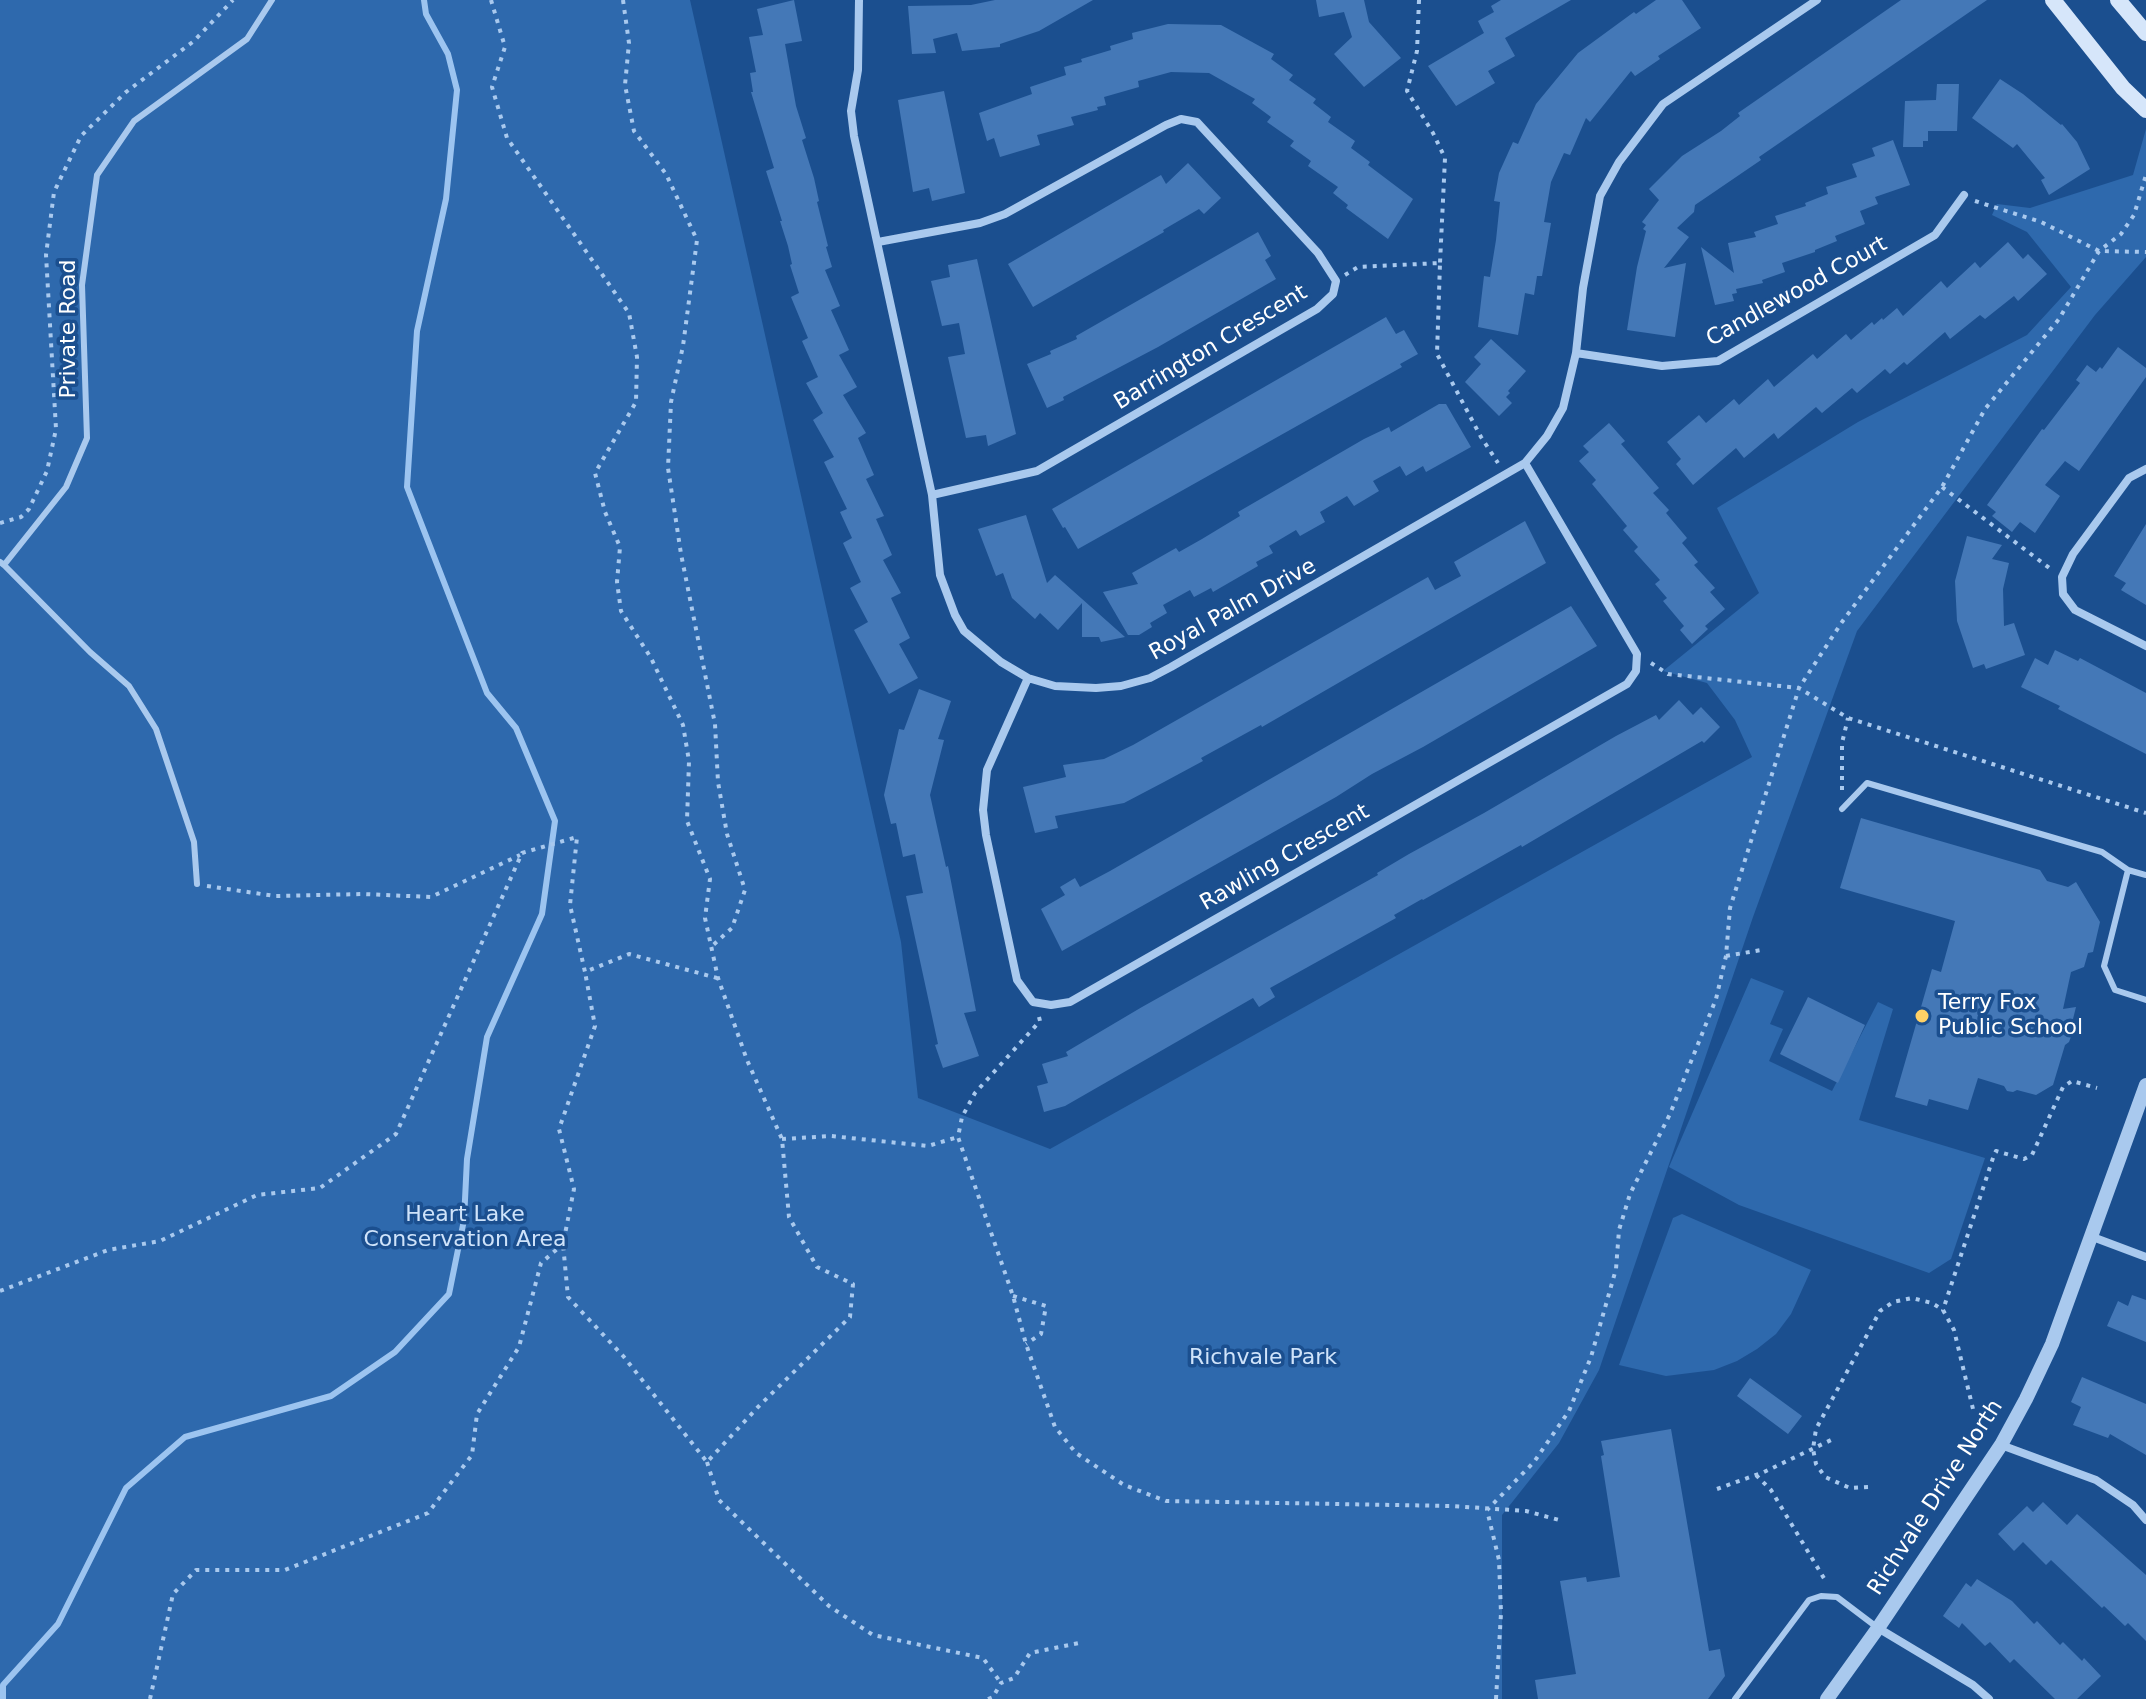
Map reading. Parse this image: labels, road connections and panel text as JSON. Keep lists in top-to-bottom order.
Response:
{
  "streets": {
    "street": [
      "Candlewood Court",
      "Barrington Crescent",
      "Royal Palm Drive",
      "Rawling Crescent",
      "Richvale Drive North"
    ],
    "lane": ["Private Road"]
  },
  "crossings": [
    ["Candlewood Court", "Royal Palm Drive"],
    ["Barrington Crescent", "Royal Palm Drive"]
  ],
  "parks": ["Heart Lake Conservation Area", "Richvale Park"],
  "places": ["Terry Fox Public School"]
}
